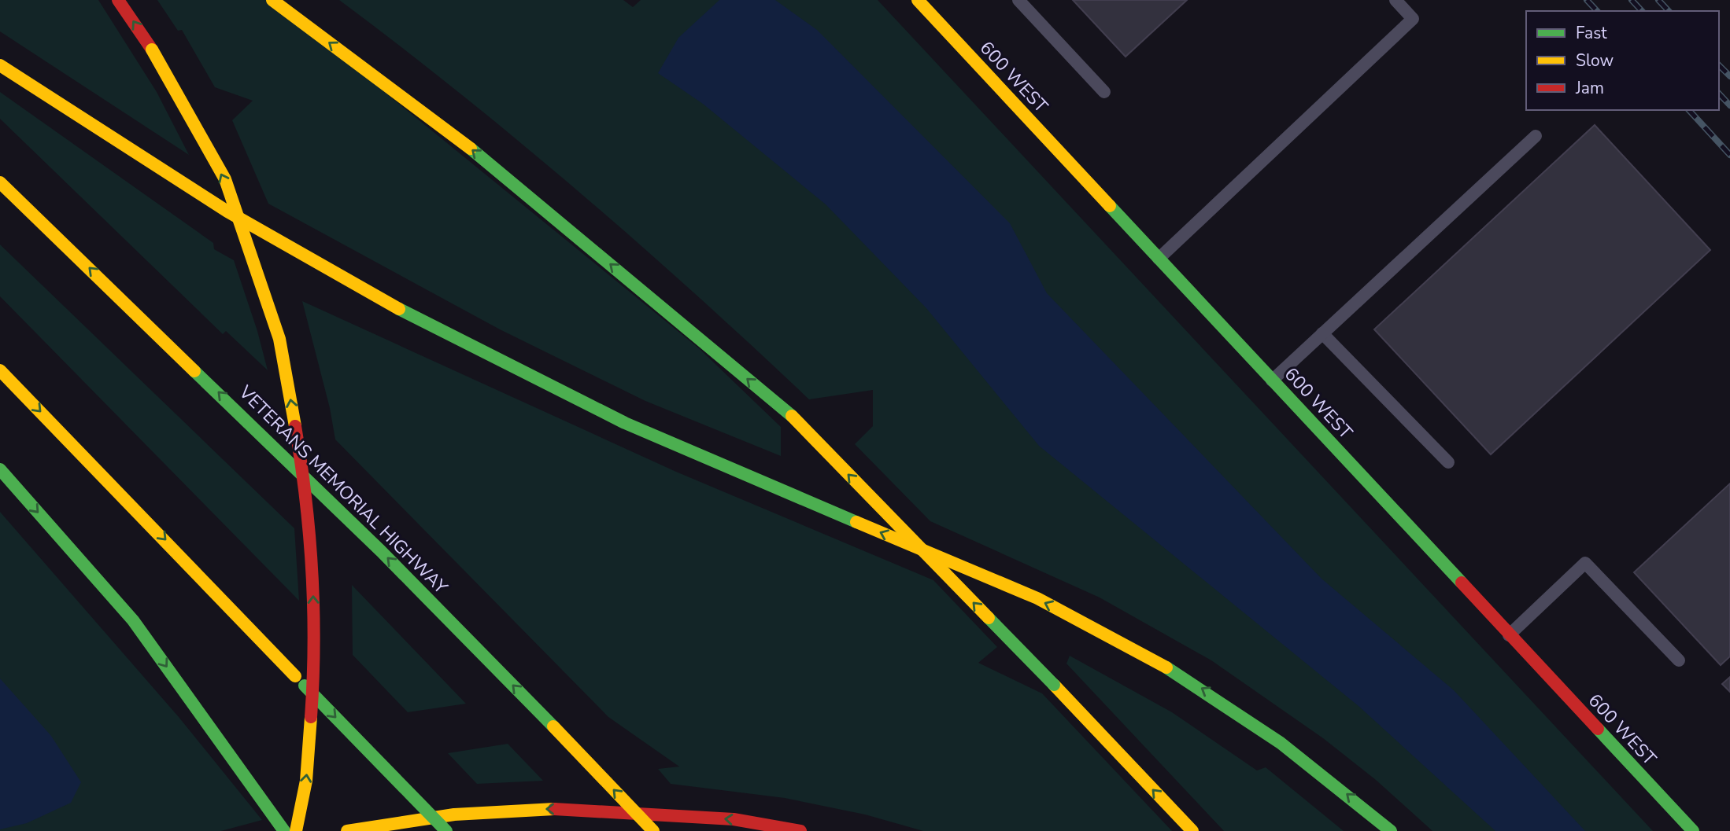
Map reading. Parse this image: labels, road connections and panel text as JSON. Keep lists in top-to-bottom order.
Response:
{
  "streets": {
    "main road": ["600 WEST", "VETERANS MEMORIAL HIGHWAY"]
  },
  "one_way": ["VETERANS MEMORIAL HIGHWAY"],
  "legend": ["Fast", "Slow", "Jam"]
}
